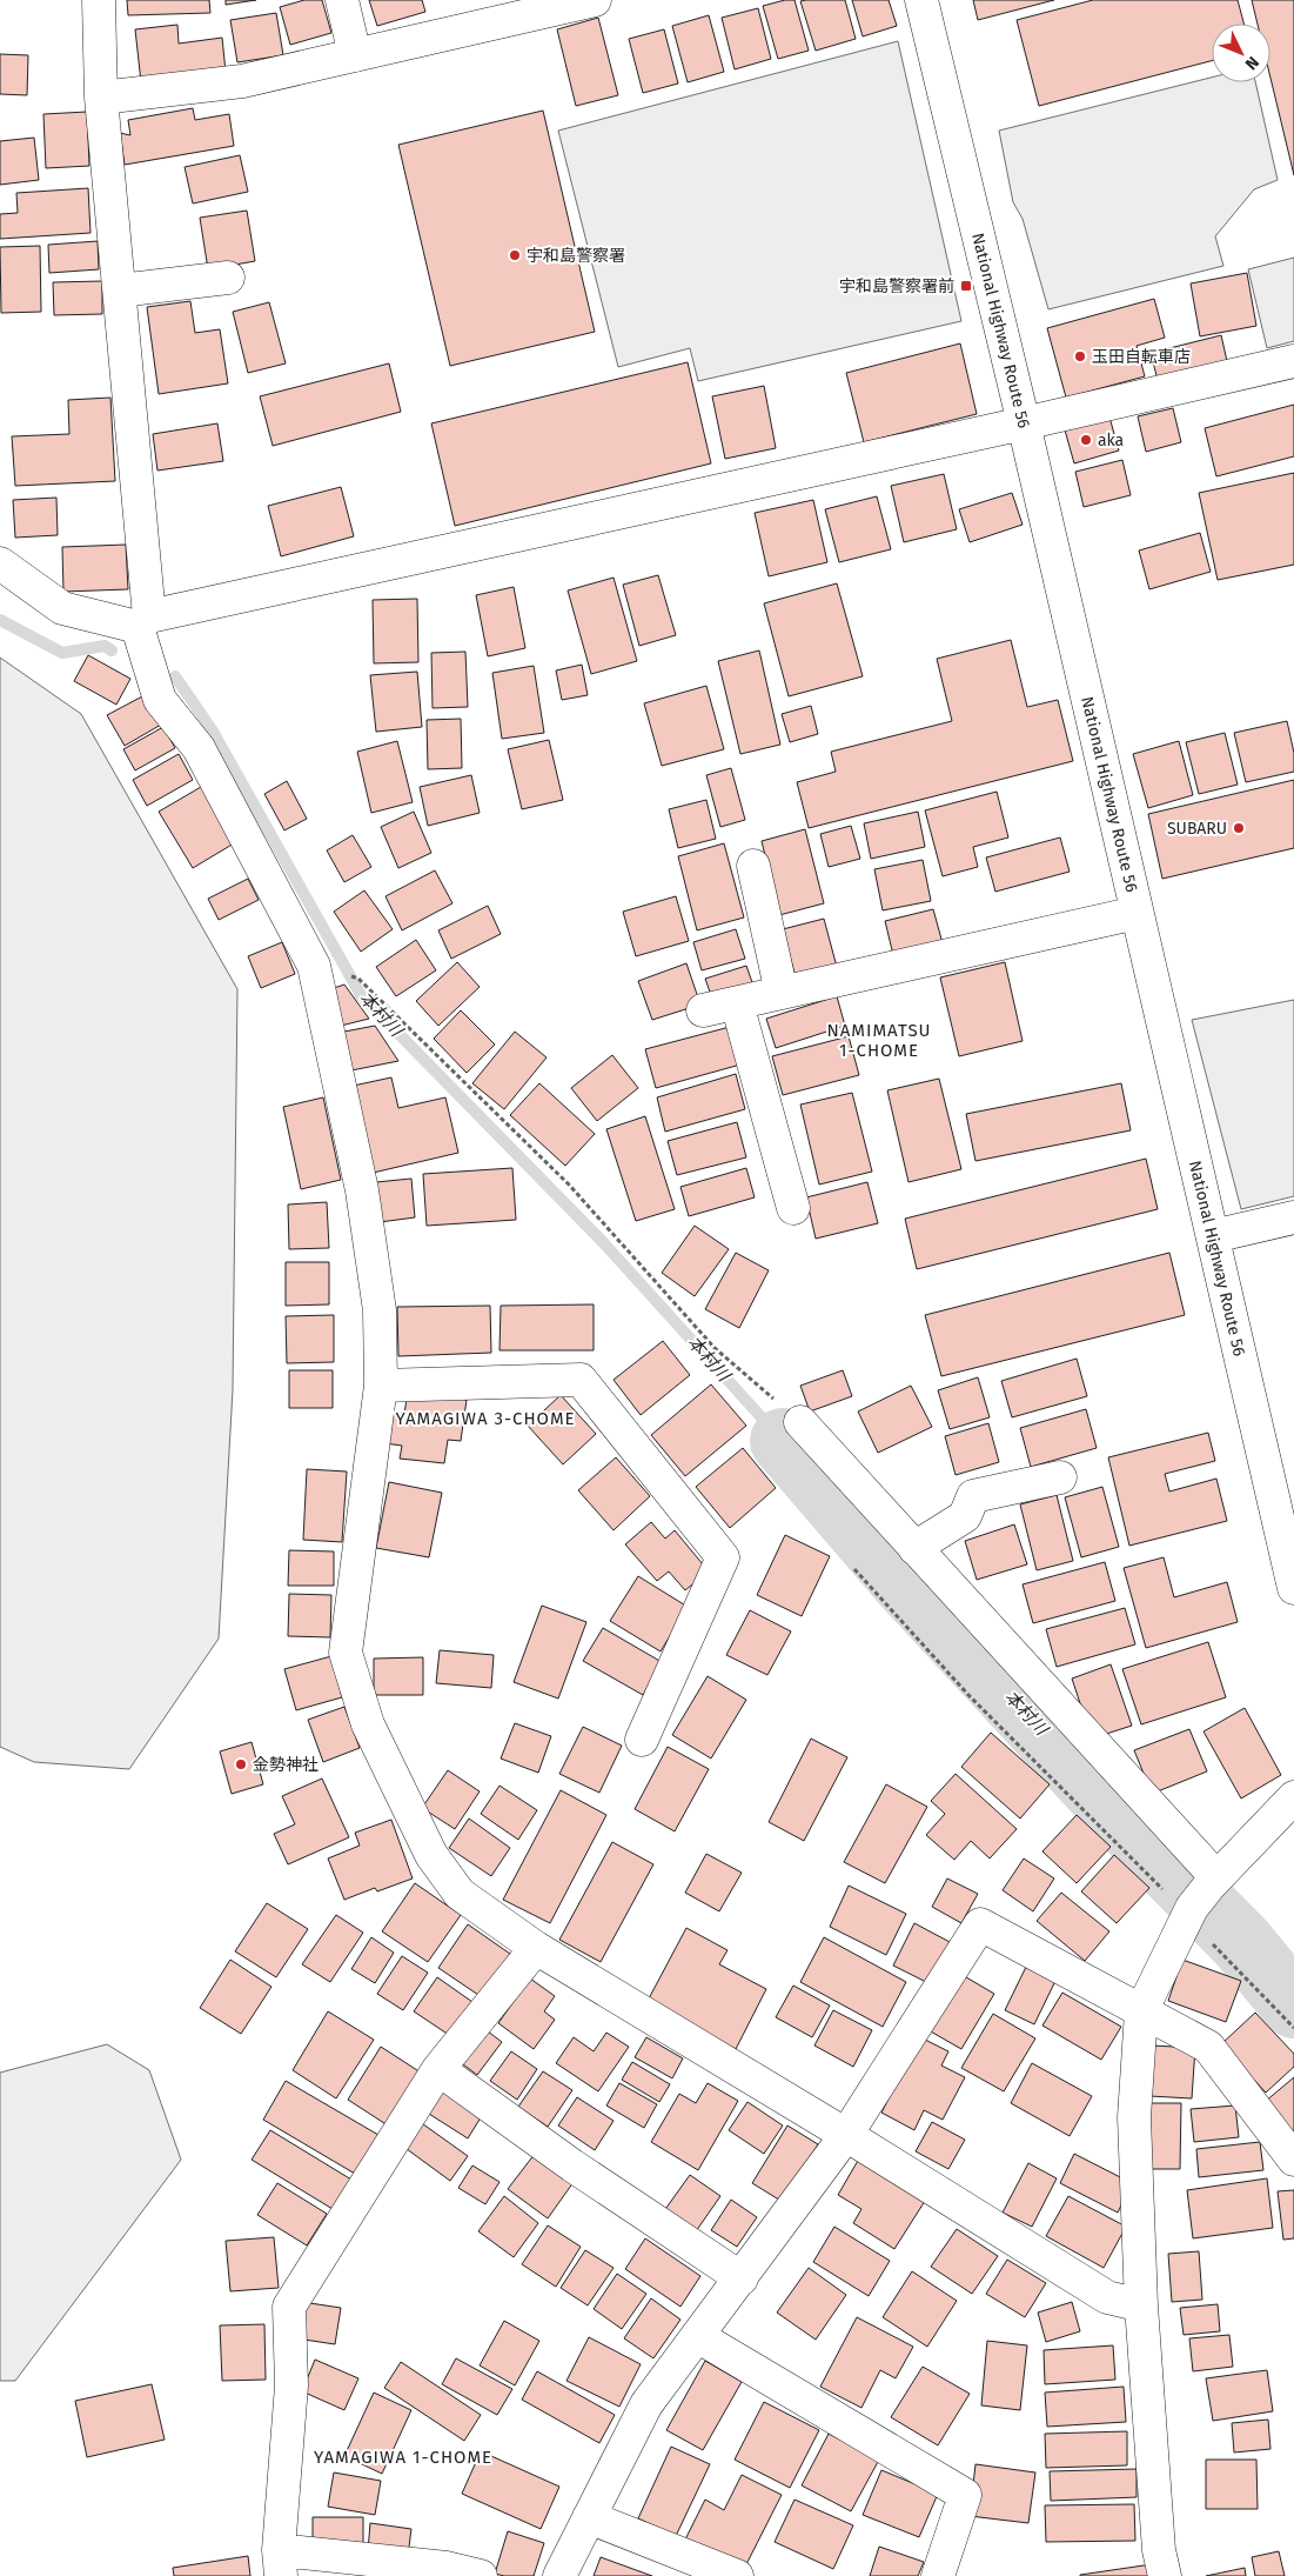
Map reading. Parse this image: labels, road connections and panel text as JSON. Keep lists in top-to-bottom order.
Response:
{
  "streets": {
    "main road": ["National Highway Route 56"]
  },
  "districts": ["NAMIMATSU 1-CHOME", "YAMAGIWA 3-CHOME", "YAMAGIWA 1-CHOME"],
  "water": ["本村川"],
  "places": {
    "other": [
      "宇和島警察署",
      "玉田自転車店",
      "aka",
      "SUBARU",
      "金勢神社"
    ],
    "transit": ["宇和島警察署前"]
  },
  "north": "bottom right"
}
